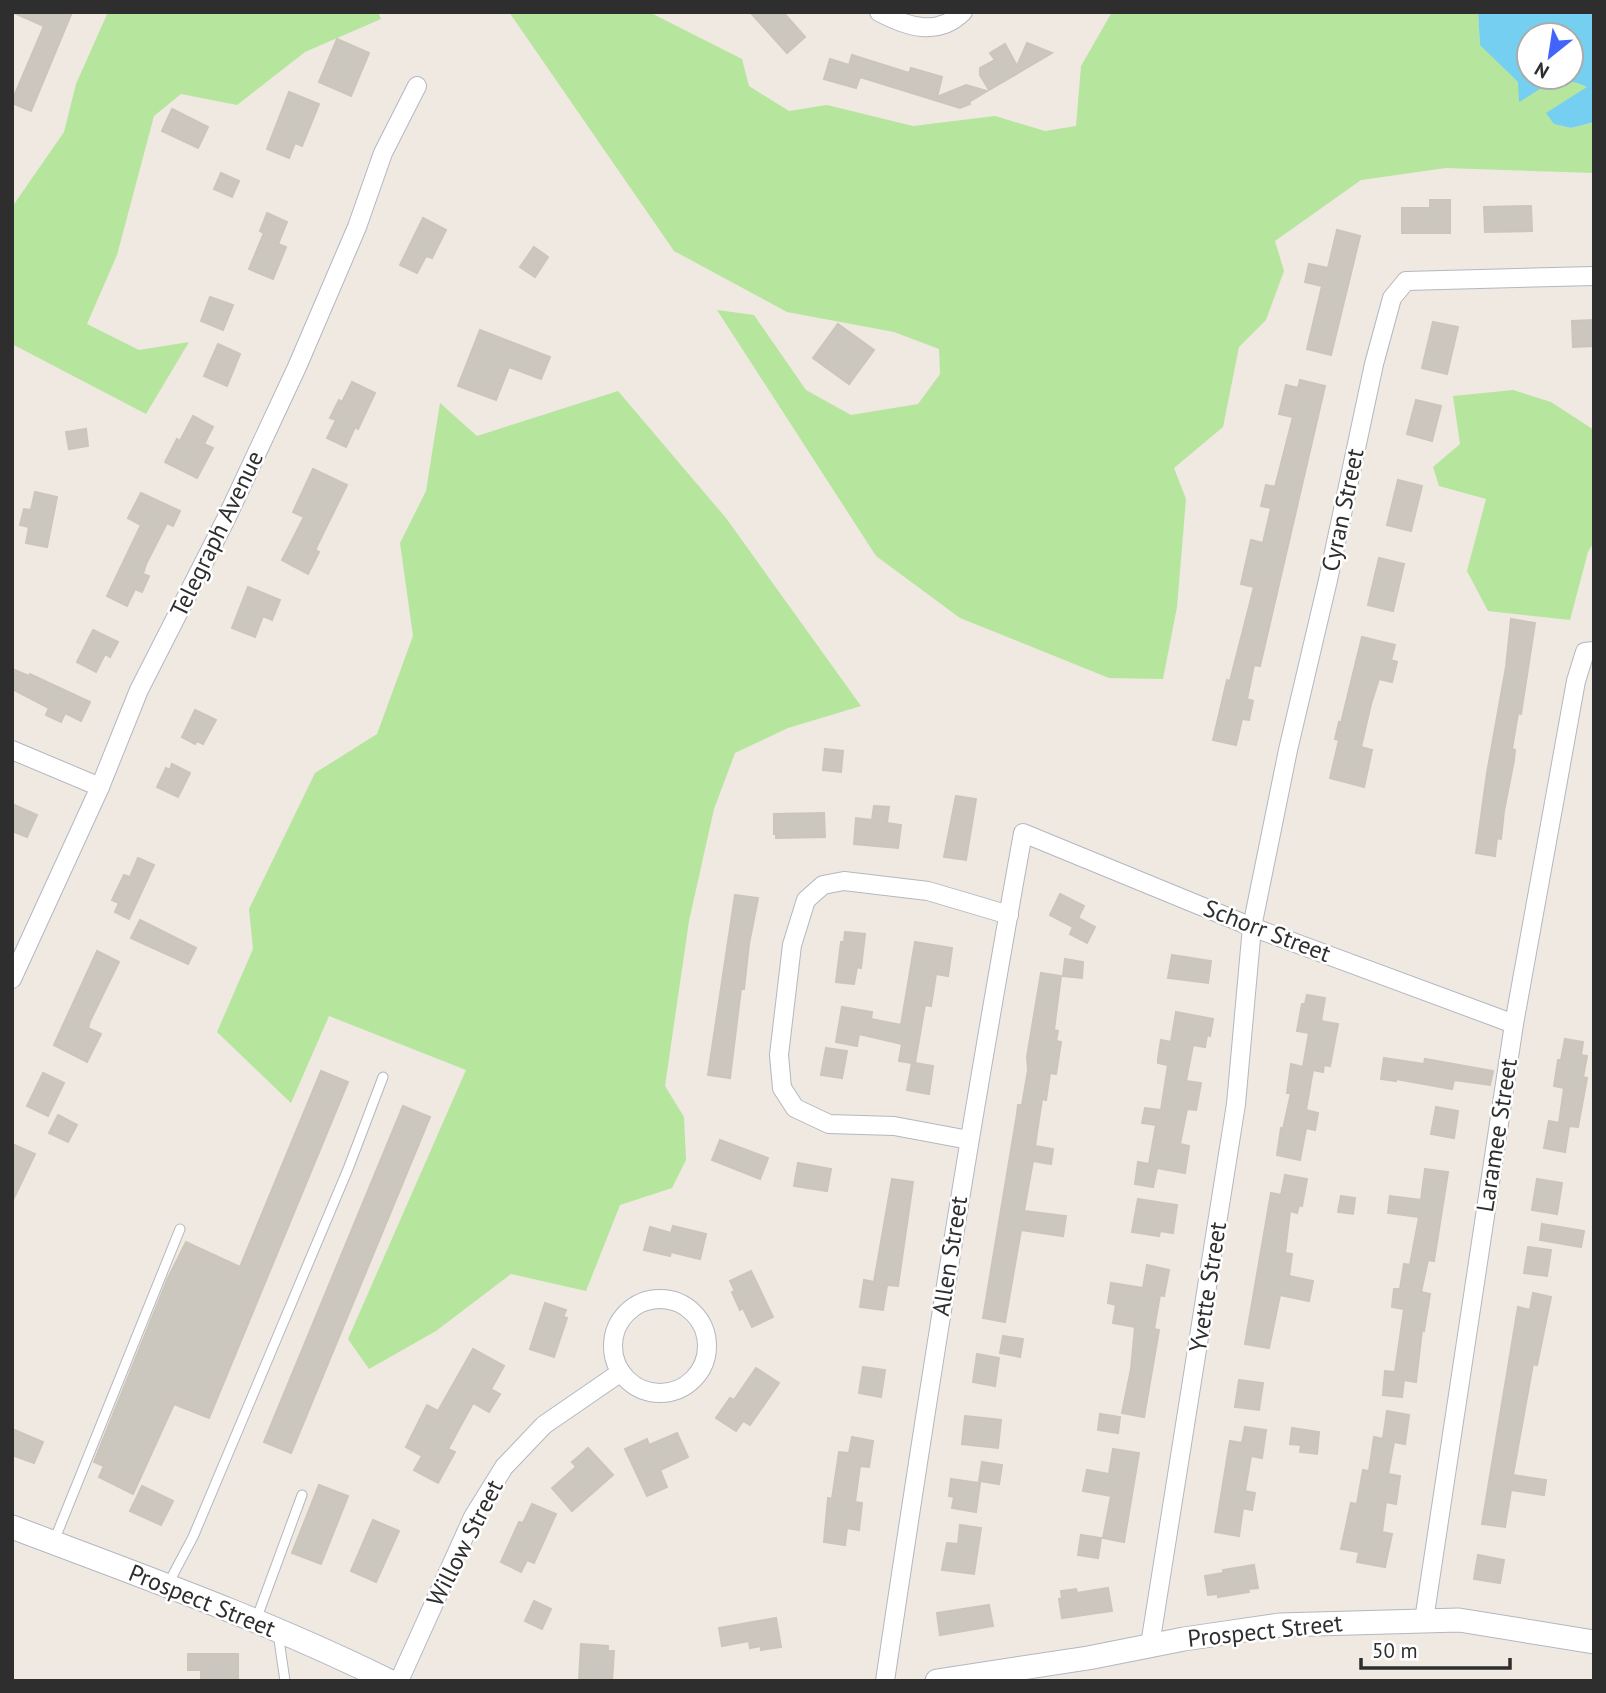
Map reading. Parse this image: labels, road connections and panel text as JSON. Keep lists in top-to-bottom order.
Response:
{
  "streets": {
    "main road": ["Prospect Street"],
    "street": [
      "Cyran Street",
      "Telegraph Avenue",
      "Schorr Street",
      "Laramee Street",
      "Allen Street",
      "Yvette Street",
      "Willow Street"
    ]
  },
  "crossings": [
    ["Cyran Street", "Schorr Street"],
    ["Cyran Street", "Yvette Street"],
    ["Schorr Street", "Laramee Street"],
    ["Schorr Street", "Allen Street"],
    ["Schorr Street", "Yvette Street"],
    ["Laramee Street", "Prospect Street"],
    ["Yvette Street", "Prospect Street"]
  ],
  "scale_bar": "50 m",
  "north": "bottom left"
}
